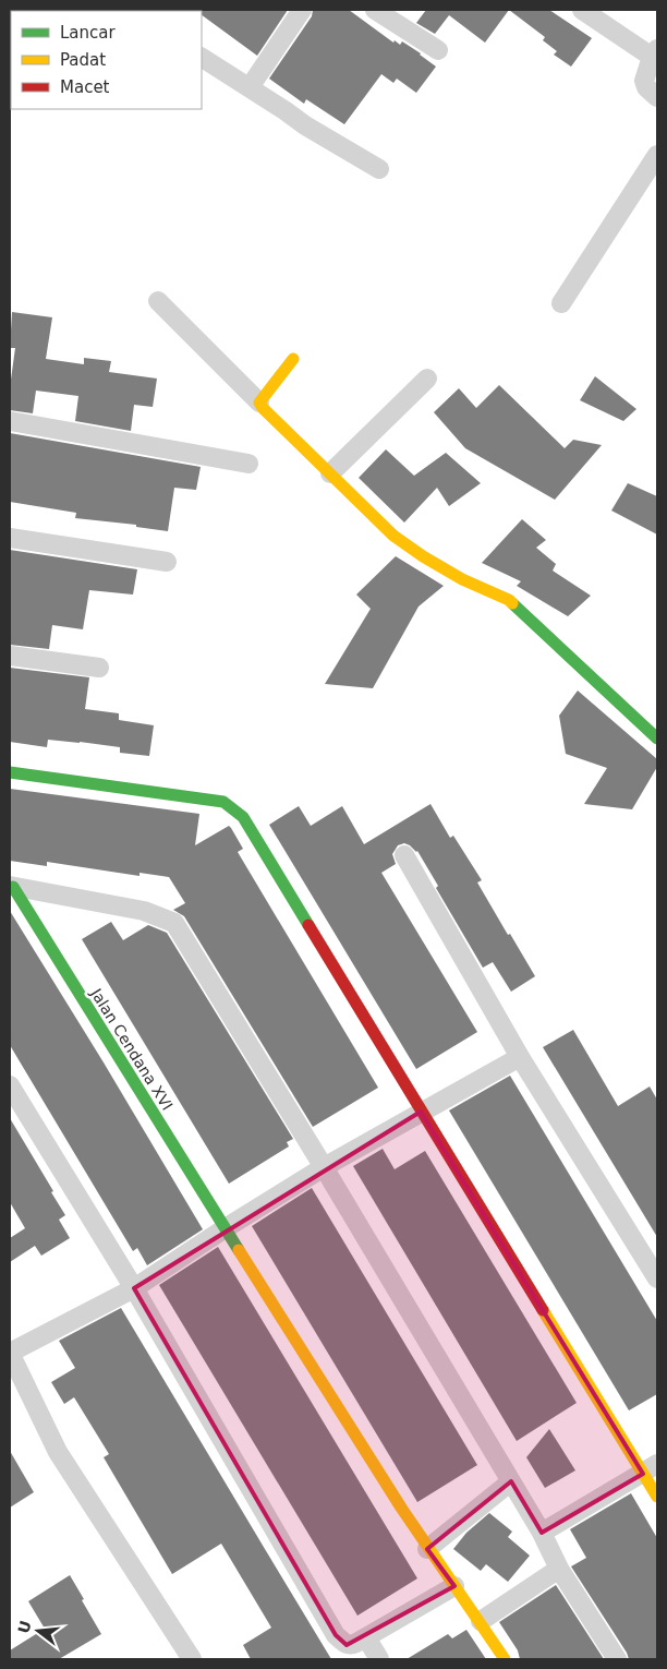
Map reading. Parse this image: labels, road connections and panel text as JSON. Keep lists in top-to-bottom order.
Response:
{
  "streets": {
    "street": ["Jalan Cendana XVI"]
  },
  "legend": ["Lancar", "Padat", "Macet"],
  "north": "left"
}
